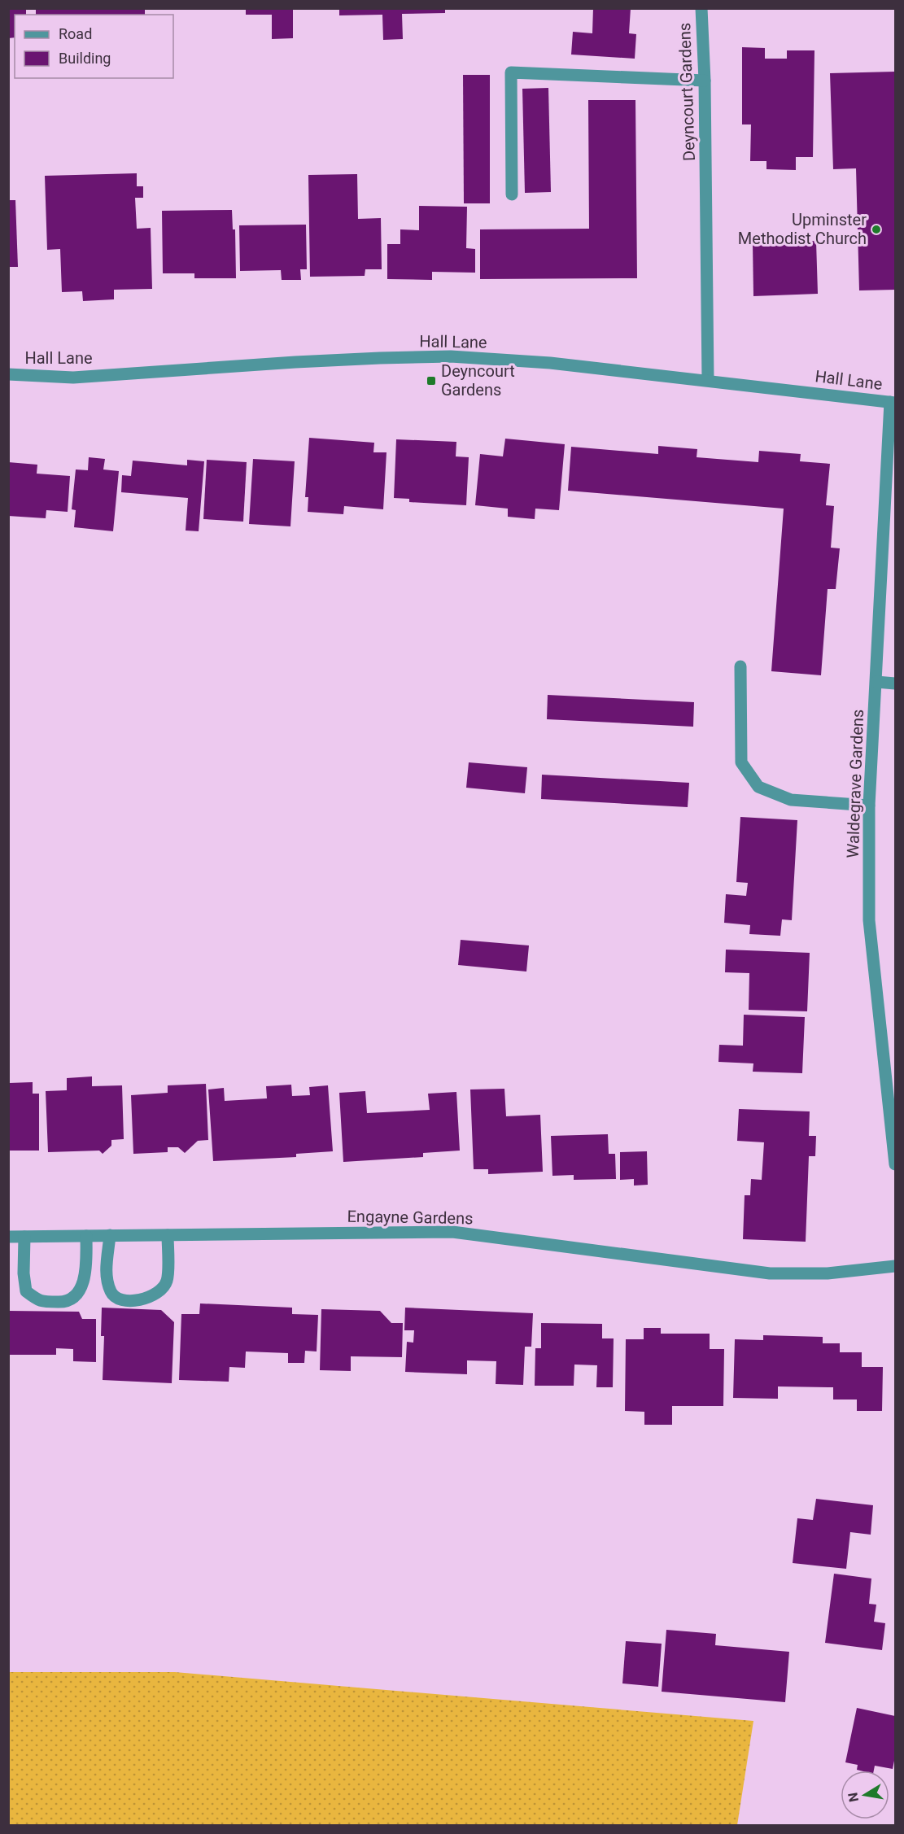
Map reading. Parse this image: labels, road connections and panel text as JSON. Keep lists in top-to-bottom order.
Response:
{
  "streets": {
    "street": [
      "Deyncourt Gardens",
      "Hall Lane",
      "Waldegrave Gardens",
      "Engayne Gardens"
    ]
  },
  "crossings": [
    ["Deyncourt Gardens", "Hall Lane"],
    ["Hall Lane", "Waldegrave Gardens"]
  ],
  "places": {
    "other": ["Upminster Methodist Church"],
    "transit": ["Deyncourt Gardens"]
  },
  "legend": ["Road", "Building"],
  "north": "left"
}
